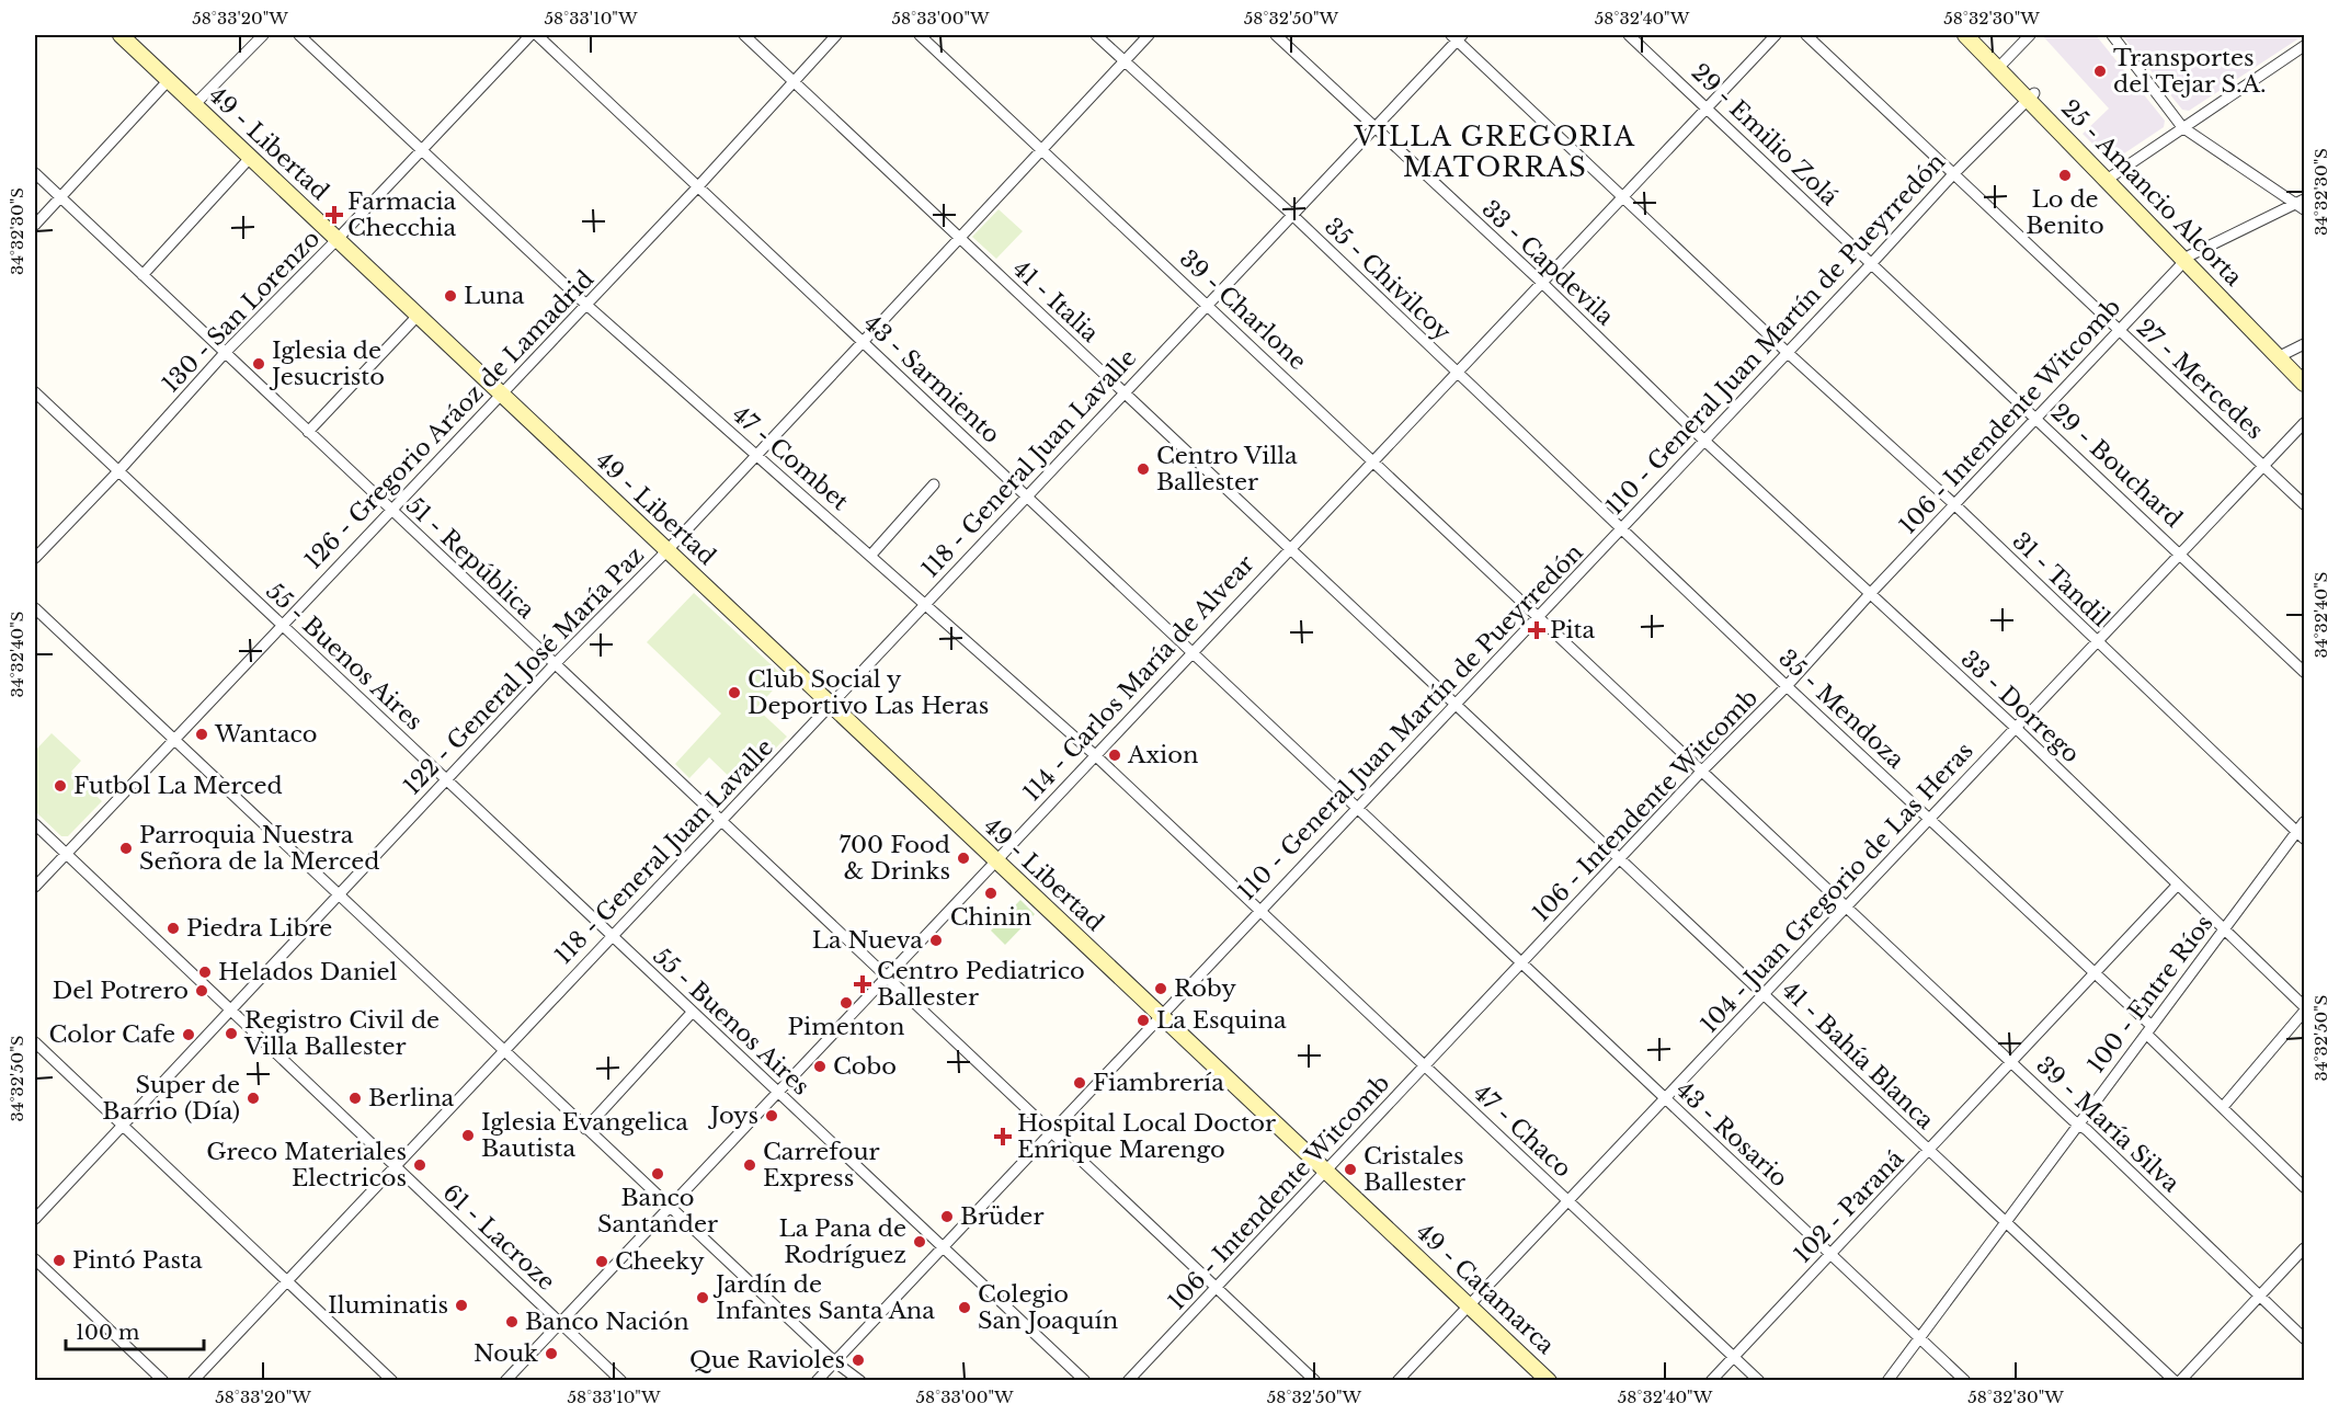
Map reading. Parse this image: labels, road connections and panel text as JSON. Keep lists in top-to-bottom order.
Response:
{
  "streets": {
    "street": [
      "29 - Emilio Zolá",
      "49 - Libertad",
      "33 - Capdevila",
      "35 - Chivilcoy",
      "41 - Italia",
      "39 - Charlone",
      "130 - San Lorenzo",
      "110 - General Juan Martín de Pueyrredón",
      "43 - Sarmiento",
      "27 - Mercedes",
      "106 - Intendente Witcomb",
      "126 - Gregorio Aráoz de Lamadrid",
      "47 - Combet",
      "118 - General Juan Lavalle",
      "29 - Bouchard",
      "51 - República",
      "31 - Tandil",
      "55 - Buenos Aires",
      "122 - General José María Paz",
      "114 - Carlos María de Alvear",
      "33 - Dorrego",
      "35 - Mendoza",
      "104 - Juan Gregorio de Las Heras",
      "100 - Entre Ríos",
      "41 - Bahía Blanca",
      "39 - María Silva",
      "47 - Chaco",
      "43 - Rosario",
      "102 - Paraná",
      "61 - Lacroze",
      "49 - Catamarca"
    ]
  },
  "crossings": [
    ["29 - Emilio Zolá", "110 - General Juan Martín de Pueyrredón"],
    ["29 - Emilio Zolá", "29 - Bouchard"],
    ["29 - Emilio Zolá", "114 - Carlos María de Alvear"],
    ["49 - Libertad", "130 - San Lorenzo"],
    ["49 - Libertad", "110 - General Juan Martín de Pueyrredón"],
    ["49 - Libertad", "126 - Gregorio Aráoz de Lamadrid"],
    ["49 - Libertad", "118 - General Juan Lavalle"],
    ["49 - Libertad", "122 - General José María Paz"],
    ["49 - Libertad", "114 - Carlos María de Alvear"],
    ["49 - Libertad", "49 - Catamarca"],
    ["33 - Capdevila", "110 - General Juan Martín de Pueyrredón"],
    ["33 - Capdevila", "118 - General Juan Lavalle"],
    ["33 - Capdevila", "114 - Carlos María de Alvear"],
    ["33 - Capdevila", "33 - Dorrego"],
    ["35 - Chivilcoy", "110 - General Juan Martín de Pueyrredón"],
    ["35 - Chivilcoy", "118 - General Juan Lavalle"],
    ["35 - Chivilcoy", "122 - General José María Paz"],
    ["35 - Chivilcoy", "114 - Carlos María de Alvear"],
    ["35 - Chivilcoy", "35 - Mendoza"],
    ["41 - Italia", "110 - General Juan Martín de Pueyrredón"],
    ["41 - Italia", "126 - Gregorio Aráoz de Lamadrid"],
    ["41 - Italia", "118 - General Juan Lavalle"],
    ["41 - Italia", "122 - General José María Paz"],
    ["41 - Italia", "114 - Carlos María de Alvear"],
    ["41 - Italia", "41 - Bahía Blanca"],
    ["39 - Charlone", "110 - General Juan Martín de Pueyrredón"],
    ["39 - Charlone", "118 - General Juan Lavalle"],
    ["39 - Charlone", "122 - General José María Paz"],
    ["39 - Charlone", "114 - Carlos María de Alvear"],
    ["39 - Charlone", "39 - María Silva"],
    ["130 - San Lorenzo", "47 - Combet"],
    ["130 - San Lorenzo", "51 - República"],
    ["130 - San Lorenzo", "55 - Buenos Aires"],
    ["110 - General Juan Martín de Pueyrredón", "43 - Sarmiento"],
    ["110 - General Juan Martín de Pueyrredón", "27 - Mercedes"],
    ["110 - General Juan Martín de Pueyrredón", "47 - Combet"],
    ["110 - General Juan Martín de Pueyrredón", "29 - Bouchard"],
    ["110 - General Juan Martín de Pueyrredón", "51 - República"],
    ["110 - General Juan Martín de Pueyrredón", "31 - Tandil"],
    ["110 - General Juan Martín de Pueyrredón", "55 - Buenos Aires"],
    ["110 - General Juan Martín de Pueyrredón", "33 - Dorrego"],
    ["110 - General Juan Martín de Pueyrredón", "35 - Mendoza"],
    ["110 - General Juan Martín de Pueyrredón", "41 - Bahía Blanca"],
    ["110 - General Juan Martín de Pueyrredón", "39 - María Silva"],
    ["110 - General Juan Martín de Pueyrredón", "47 - Chaco"],
    ["110 - General Juan Martín de Pueyrredón", "43 - Rosario"],
    ["110 - General Juan Martín de Pueyrredón", "49 - Catamarca"],
    ["43 - Sarmiento", "126 - Gregorio Aráoz de Lamadrid"],
    ["43 - Sarmiento", "118 - General Juan Lavalle"],
    ["43 - Sarmiento", "122 - General José María Paz"],
    ["43 - Sarmiento", "114 - Carlos María de Alvear"],
    ["43 - Sarmiento", "43 - Rosario"],
    ["27 - Mercedes", "106 - Intendente Witcomb"],
    ["27 - Mercedes", "104 - Juan Gregorio de Las Heras"],
    ["106 - Intendente Witcomb", "29 - Bouchard"],
    ["106 - Intendente Witcomb", "51 - República"],
    ["106 - Intendente Witcomb", "31 - Tandil"],
    ["106 - Intendente Witcomb", "33 - Dorrego"],
    ["106 - Intendente Witcomb", "35 - Mendoza"],
    ["106 - Intendente Witcomb", "41 - Bahía Blanca"],
    ["106 - Intendente Witcomb", "39 - María Silva"],
    ["106 - Intendente Witcomb", "47 - Chaco"],
    ["106 - Intendente Witcomb", "43 - Rosario"],
    ["106 - Intendente Witcomb", "49 - Catamarca"],
    ["126 - Gregorio Aráoz de Lamadrid", "47 - Combet"],
    ["126 - Gregorio Aráoz de Lamadrid", "51 - República"],
    ["126 - Gregorio Aráoz de Lamadrid", "55 - Buenos Aires"],
    ["126 - Gregorio Aráoz de Lamadrid", "61 - Lacroze"],
    ["47 - Combet", "118 - General Juan Lavalle"],
    ["47 - Combet", "122 - General José María Paz"],
    ["47 - Combet", "114 - Carlos María de Alvear"],
    ["47 - Combet", "47 - Chaco"],
    ["118 - General Juan Lavalle", "51 - República"],
    ["118 - General Juan Lavalle", "31 - Tandil"],
    ["118 - General Juan Lavalle", "55 - Buenos Aires"],
    ["118 - General Juan Lavalle", "61 - Lacroze"],
    ["29 - Bouchard", "104 - Juan Gregorio de Las Heras"],
    ["51 - República", "122 - General José María Paz"],
    ["51 - República", "114 - Carlos María de Alvear"],
    ["31 - Tandil", "114 - Carlos María de Alvear"],
    ["31 - Tandil", "104 - Juan Gregorio de Las Heras"],
    ["31 - Tandil", "100 - Entre Ríos"],
    ["55 - Buenos Aires", "122 - General José María Paz"],
    ["55 - Buenos Aires", "114 - Carlos María de Alvear"],
    ["122 - General José María Paz", "61 - Lacroze"],
    ["114 - Carlos María de Alvear", "61 - Lacroze"],
    ["33 - Dorrego", "104 - Juan Gregorio de Las Heras"],
    ["33 - Dorrego", "100 - Entre Ríos"],
    ["33 - Dorrego", "102 - Paraná"],
    ["35 - Mendoza", "104 - Juan Gregorio de Las Heras"],
    ["35 - Mendoza", "100 - Entre Ríos"],
    ["35 - Mendoza", "102 - Paraná"],
    ["104 - Juan Gregorio de Las Heras", "41 - Bahía Blanca"],
    ["104 - Juan Gregorio de Las Heras", "39 - María Silva"],
    ["104 - Juan Gregorio de Las Heras", "47 - Chaco"],
    ["104 - Juan Gregorio de Las Heras", "43 - Rosario"],
    ["104 - Juan Gregorio de Las Heras", "49 - Catamarca"],
    ["100 - Entre Ríos", "41 - Bahía Blanca"],
    ["100 - Entre Ríos", "39 - María Silva"],
    ["100 - Entre Ríos", "43 - Rosario"],
    ["41 - Bahía Blanca", "102 - Paraná"],
    ["39 - María Silva", "102 - Paraná"],
    ["47 - Chaco", "102 - Paraná"],
    ["43 - Rosario", "102 - Paraná"]
  ],
  "districts": ["VILLA GREGORIA MATORRAS"],
  "places": {
    "other": [
      "Transportes del Tejar S.A.",
      "Lo de Benito",
      "Luna",
      "Iglesia de Jesucristo",
      "Centro Villa Ballester",
      "Club Social y Deportivo Las Heras",
      "Wantaco",
      "Axion",
      "Futbol La Merced",
      "Parroquia Nuestra Señora de la Merced",
      "700 Food & Drinks",
      "Chinin",
      "Piedra Libre",
      "La Nueva",
      "Helados Daniel",
      "Roby",
      "Del Potrero",
      "Pimenton",
      "La Esquina",
      "Registro Civil de Villa Ballester",
      "Color Cafe",
      "Cobo",
      "Fiambrería",
      "Super de Barrio (Día)",
      "Berlina",
      "Joys",
      "Iglesia Evangelica Bautista",
      "Greco Materiales Electricos",
      "Carrefour Express",
      "Cristales Ballester",
      "Banco Santander",
      "Brüder",
      "La Pana de Rodríguez",
      "Pintó Pasta",
      "Cheeky",
      "Jardín de Infantes Santa Ana",
      "Iluminatis",
      "Colegio San Joaquín",
      "Banco Nación",
      "Nouk",
      "Que Ravioles"
    ],
    "health": [
      "Farmacia Checchia",
      "Pita",
      "Centro Pediatrico Ballester",
      "Hospital Local Doctor Enrique Marengo"
    ]
  },
  "scale_bar": "100 m",
  "coordinates": [
    "58°33'20\"W",
    "58°33'10\"W",
    "58°33'00\"W",
    "58°32'50\"W",
    "58°32'40\"W",
    "58°32'30\"W",
    "34°32'30\"S",
    "34°32'40\"S",
    "34°32'50\"S"
  ]
}
